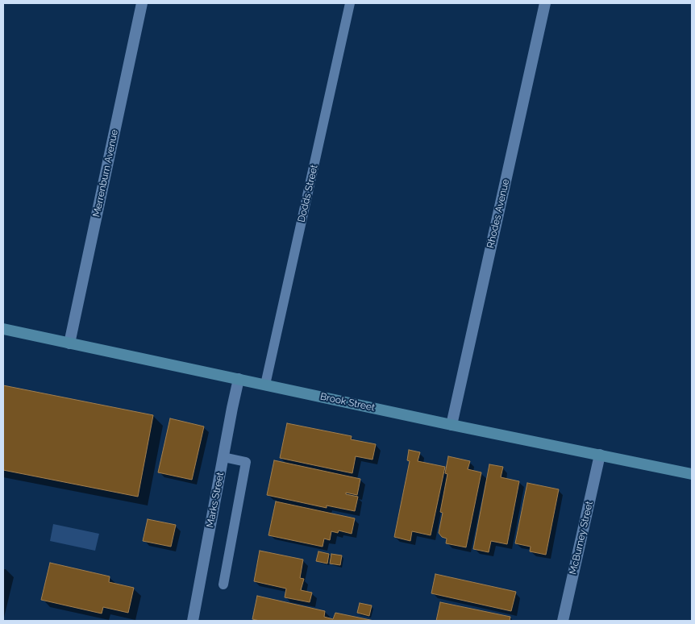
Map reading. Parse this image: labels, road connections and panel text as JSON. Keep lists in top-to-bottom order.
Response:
{
  "streets": {
    "main road": ["Brook Street"],
    "street": [
      "Merrenburn Avenue",
      "Rhodes Avenue",
      "Marks Street",
      "McBurney Street"
    ],
    "lane": ["Dodds Street"]
  },
  "crossings": [
    ["Merrenburn Avenue", "Brook Street"],
    ["Dodds Street", "Brook Street"],
    ["Rhodes Avenue", "Brook Street"],
    ["Brook Street", "Marks Street"],
    ["Brook Street", "McBurney Street"]
  ]
}
